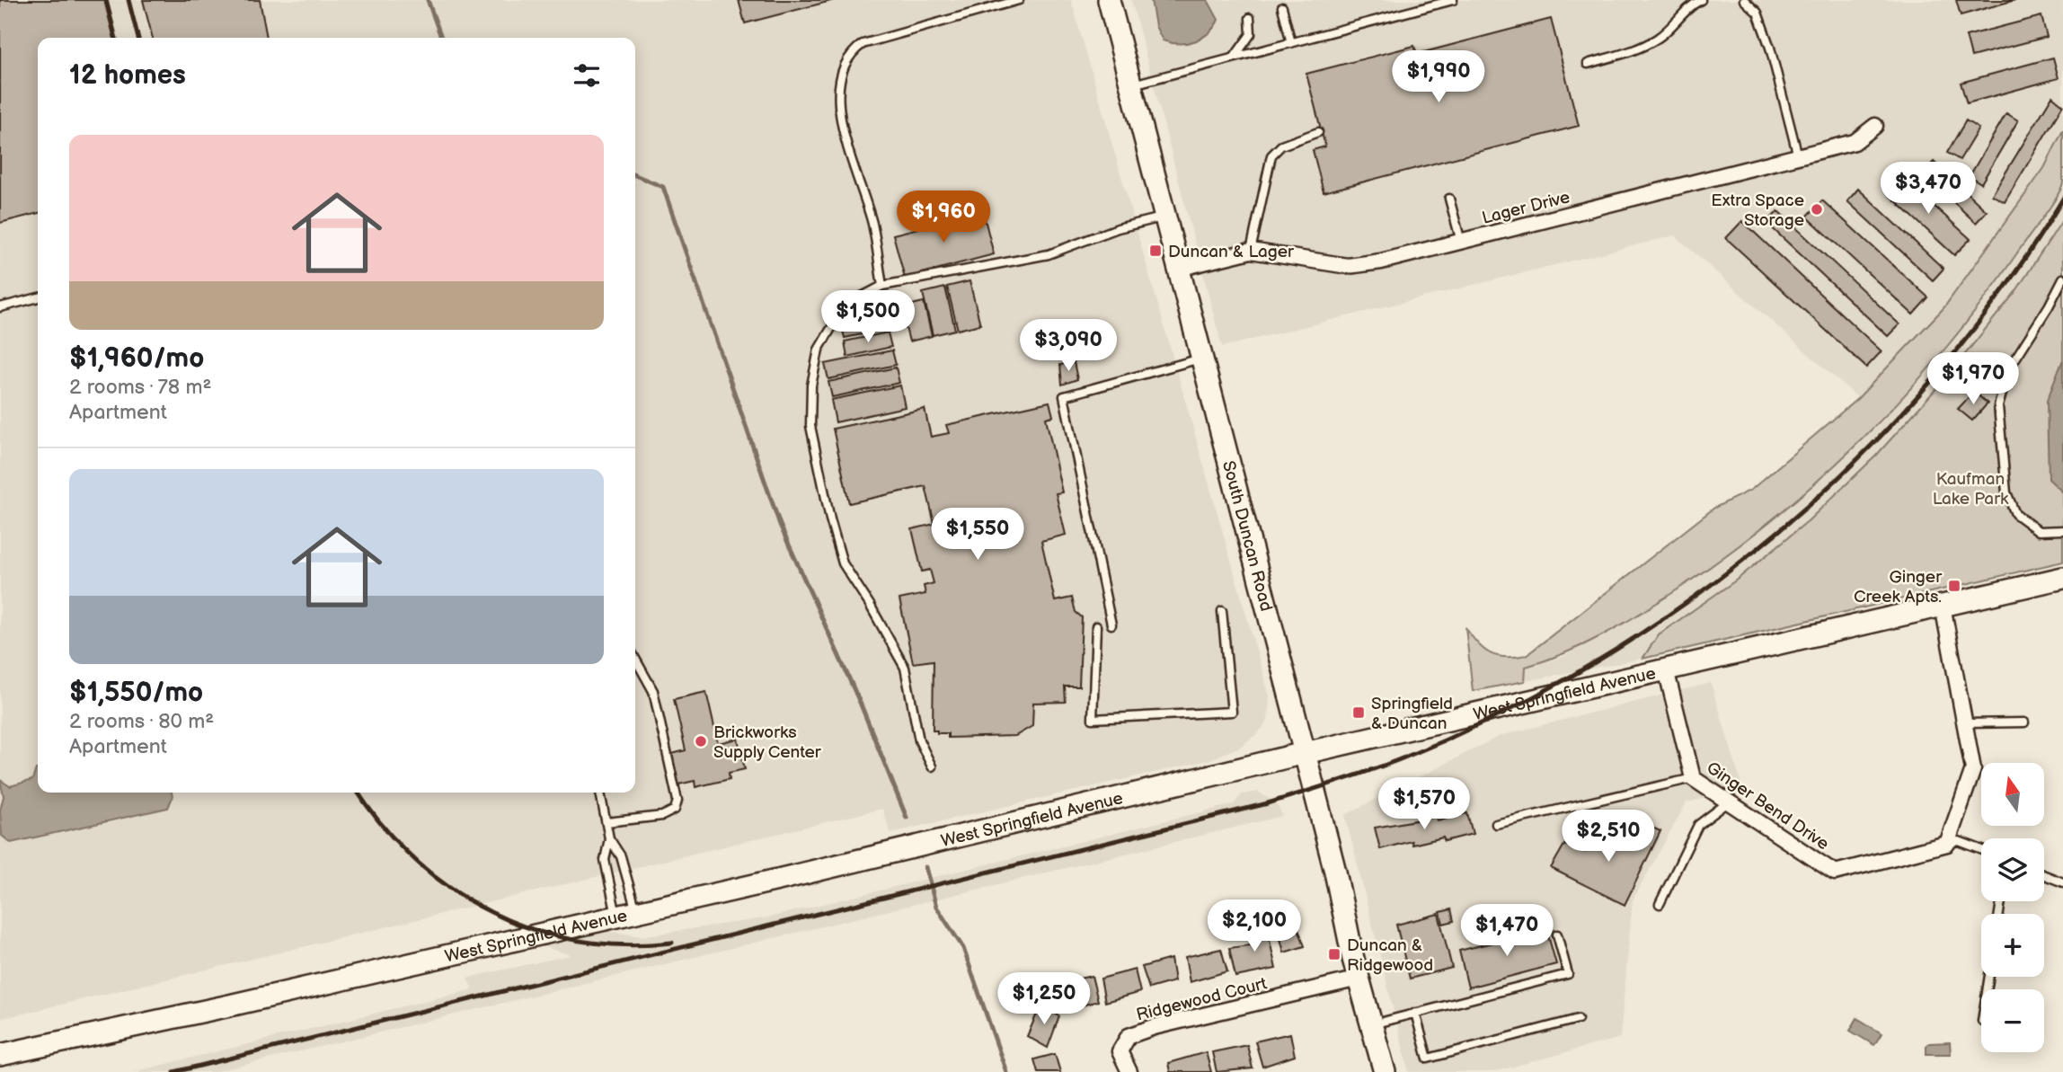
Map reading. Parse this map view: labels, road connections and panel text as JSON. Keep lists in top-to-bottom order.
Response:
{
  "streets": {
    "main road": ["South Duncan Road", "West Springfield Avenue"],
    "street": ["Lager Drive", "Ginger Bend Drive", "Ridgewood Court"]
  },
  "crossings": [
    ["Lager Drive", "South Duncan Road"],
    ["South Duncan Road", "West Springfield Avenue"],
    ["South Duncan Road", "Ridgewood Court"],
    ["West Springfield Avenue", "Ginger Bend Drive"]
  ],
  "parks": ["Kaufman Lake Park"],
  "places": {
    "other": ["Extra Space Storage", "Brickworks Supply Center"],
    "transit": [
      "Duncan & Lager",
      "Ginger Creek Apts.",
      "Springfield & Duncan",
      "Duncan & Ridgewood"
    ]
  },
  "north": "top",
  "page": {
    "heading": "12 homes",
    "price": [
      "$1,990",
      "$3,470",
      "$1,960",
      "$1,500",
      "$3,090",
      "$1,970",
      "$1,550",
      "$1,570",
      "$2,510",
      "$2,100",
      "$1,470",
      "$1,250"
    ],
    "list": [
      {
        "name": "$1,960/mo",
        "note": "2 rooms · 78 m² · Apartment"
      },
      {
        "name": "$1,550/mo",
        "note": "2 rooms · 80 m² · Apartment"
      }
    ],
    "map_buttons": ["+", "−"]
  }
}
